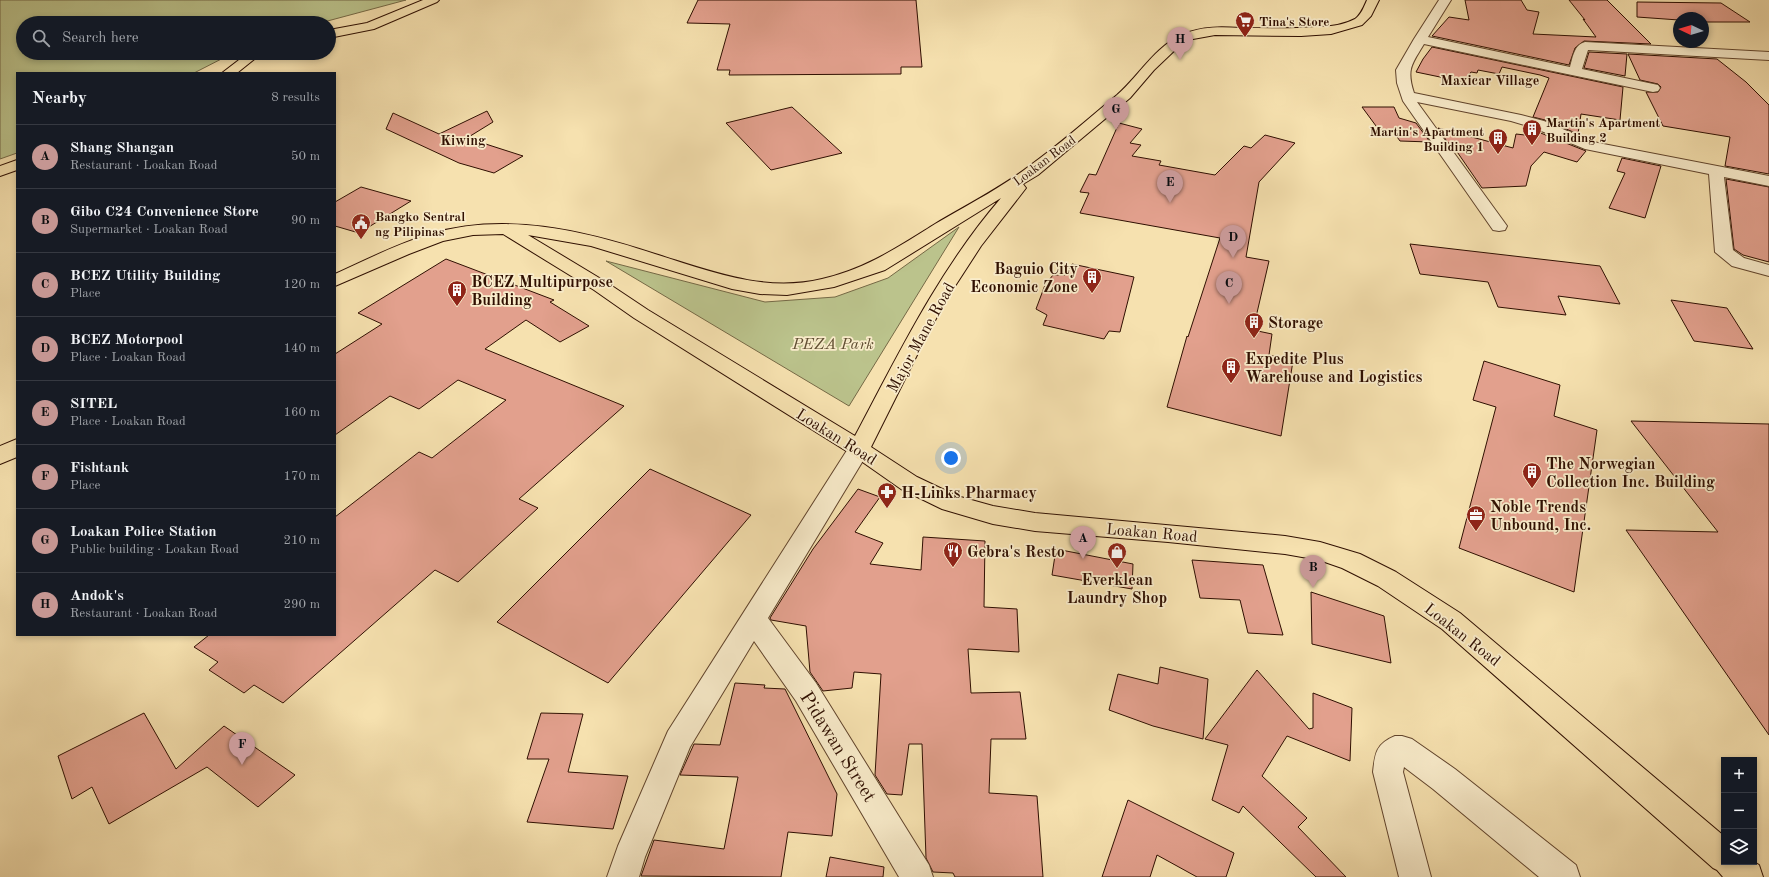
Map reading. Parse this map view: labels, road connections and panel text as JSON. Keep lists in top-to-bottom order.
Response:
{
  "streets": {
    "main road": ["Loakan Road", "Major Mane Road"],
    "street": ["Pidawan Street"]
  },
  "crossings": [
    ["Loakan Road", "Major Mane Road"]
  ],
  "districts": ["Maxicar Village", "Kiwing"],
  "parks": ["PEZA Park"],
  "places": {
    "supermarket": ["Tina's Store"],
    "building": [
      "Martin's Apartment Building 2",
      "Martin's Apartment Building 1",
      "Baguio City Economic Zone",
      "BCEZ Multipurpose Building",
      "Storage",
      "Expedite Plus Warehouse and Logistics",
      "The Norwegian Collection Inc. Building"
    ],
    "public building": ["Bangko Sentral ng Pilipinas"],
    "pharmacy": ["H-Links Pharmacy"],
    "office": ["Noble Trends Unbound, Inc."],
    "restaurant": ["Gebra's Resto"],
    "shop": ["Everklean Laundry Shop"]
  },
  "north": "left",
  "page": {
    "search": "Search here",
    "pins": [
      "H",
      "G",
      "E",
      "D",
      "C",
      "A",
      "B",
      "F"
    ],
    "heading": ["Nearby", "8 results"],
    "list": [
      {
        "mark": "A",
        "name": "Shang Shangan",
        "note": "Restaurant · Loakan Road",
        "value": "50 m"
      },
      {
        "mark": "B",
        "name": "Gibo C24 Convenience Store",
        "note": "Supermarket · Loakan Road",
        "value": "90 m"
      },
      {
        "mark": "C",
        "name": "BCEZ Utility Building",
        "note": "Place",
        "value": "120 m"
      },
      {
        "mark": "D",
        "name": "BCEZ Motorpool",
        "note": "Place · Loakan Road",
        "value": "140 m"
      },
      {
        "mark": "E",
        "name": "SITEL",
        "note": "Place · Loakan Road",
        "value": "160 m"
      },
      {
        "mark": "F",
        "name": "Fishtank",
        "note": "Place",
        "value": "170 m"
      },
      {
        "mark": "G",
        "name": "Loakan Police Station",
        "note": "Public building · Loakan Road",
        "value": "210 m"
      },
      {
        "mark": "H",
        "name": "Andok's",
        "note": "Restaurant · Loakan Road",
        "value": "290 m"
      }
    ],
    "map_buttons": ["+", "−"]
  }
}
